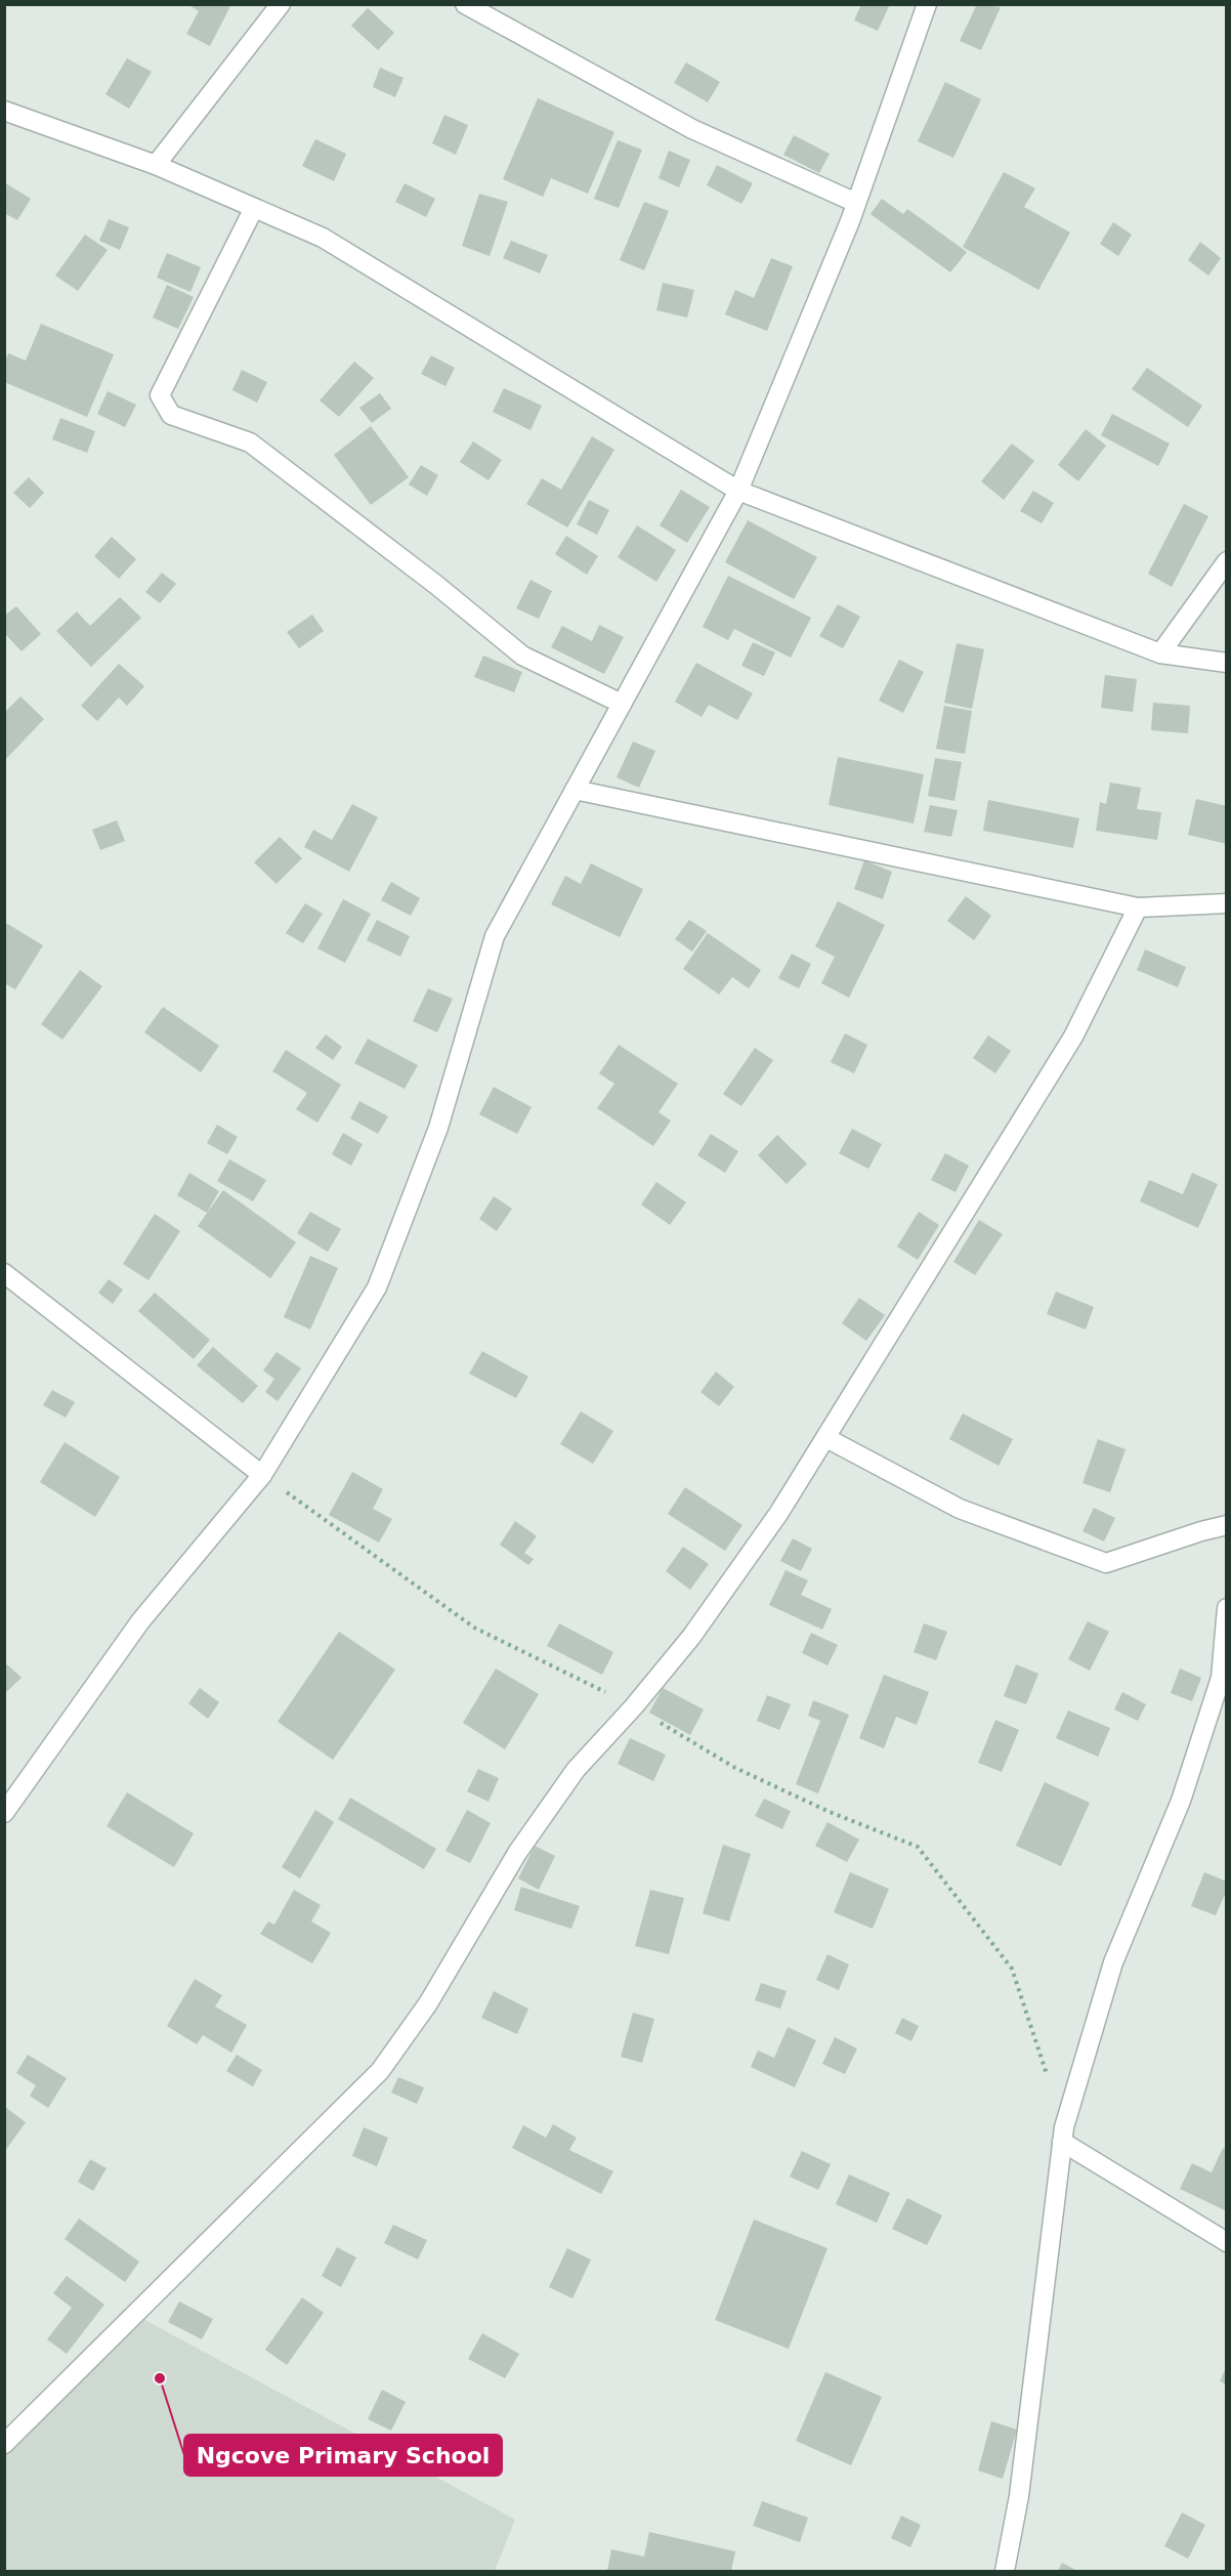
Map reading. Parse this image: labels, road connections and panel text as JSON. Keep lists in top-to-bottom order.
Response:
{
  "places": ["Ngcove Primary School"]
}
